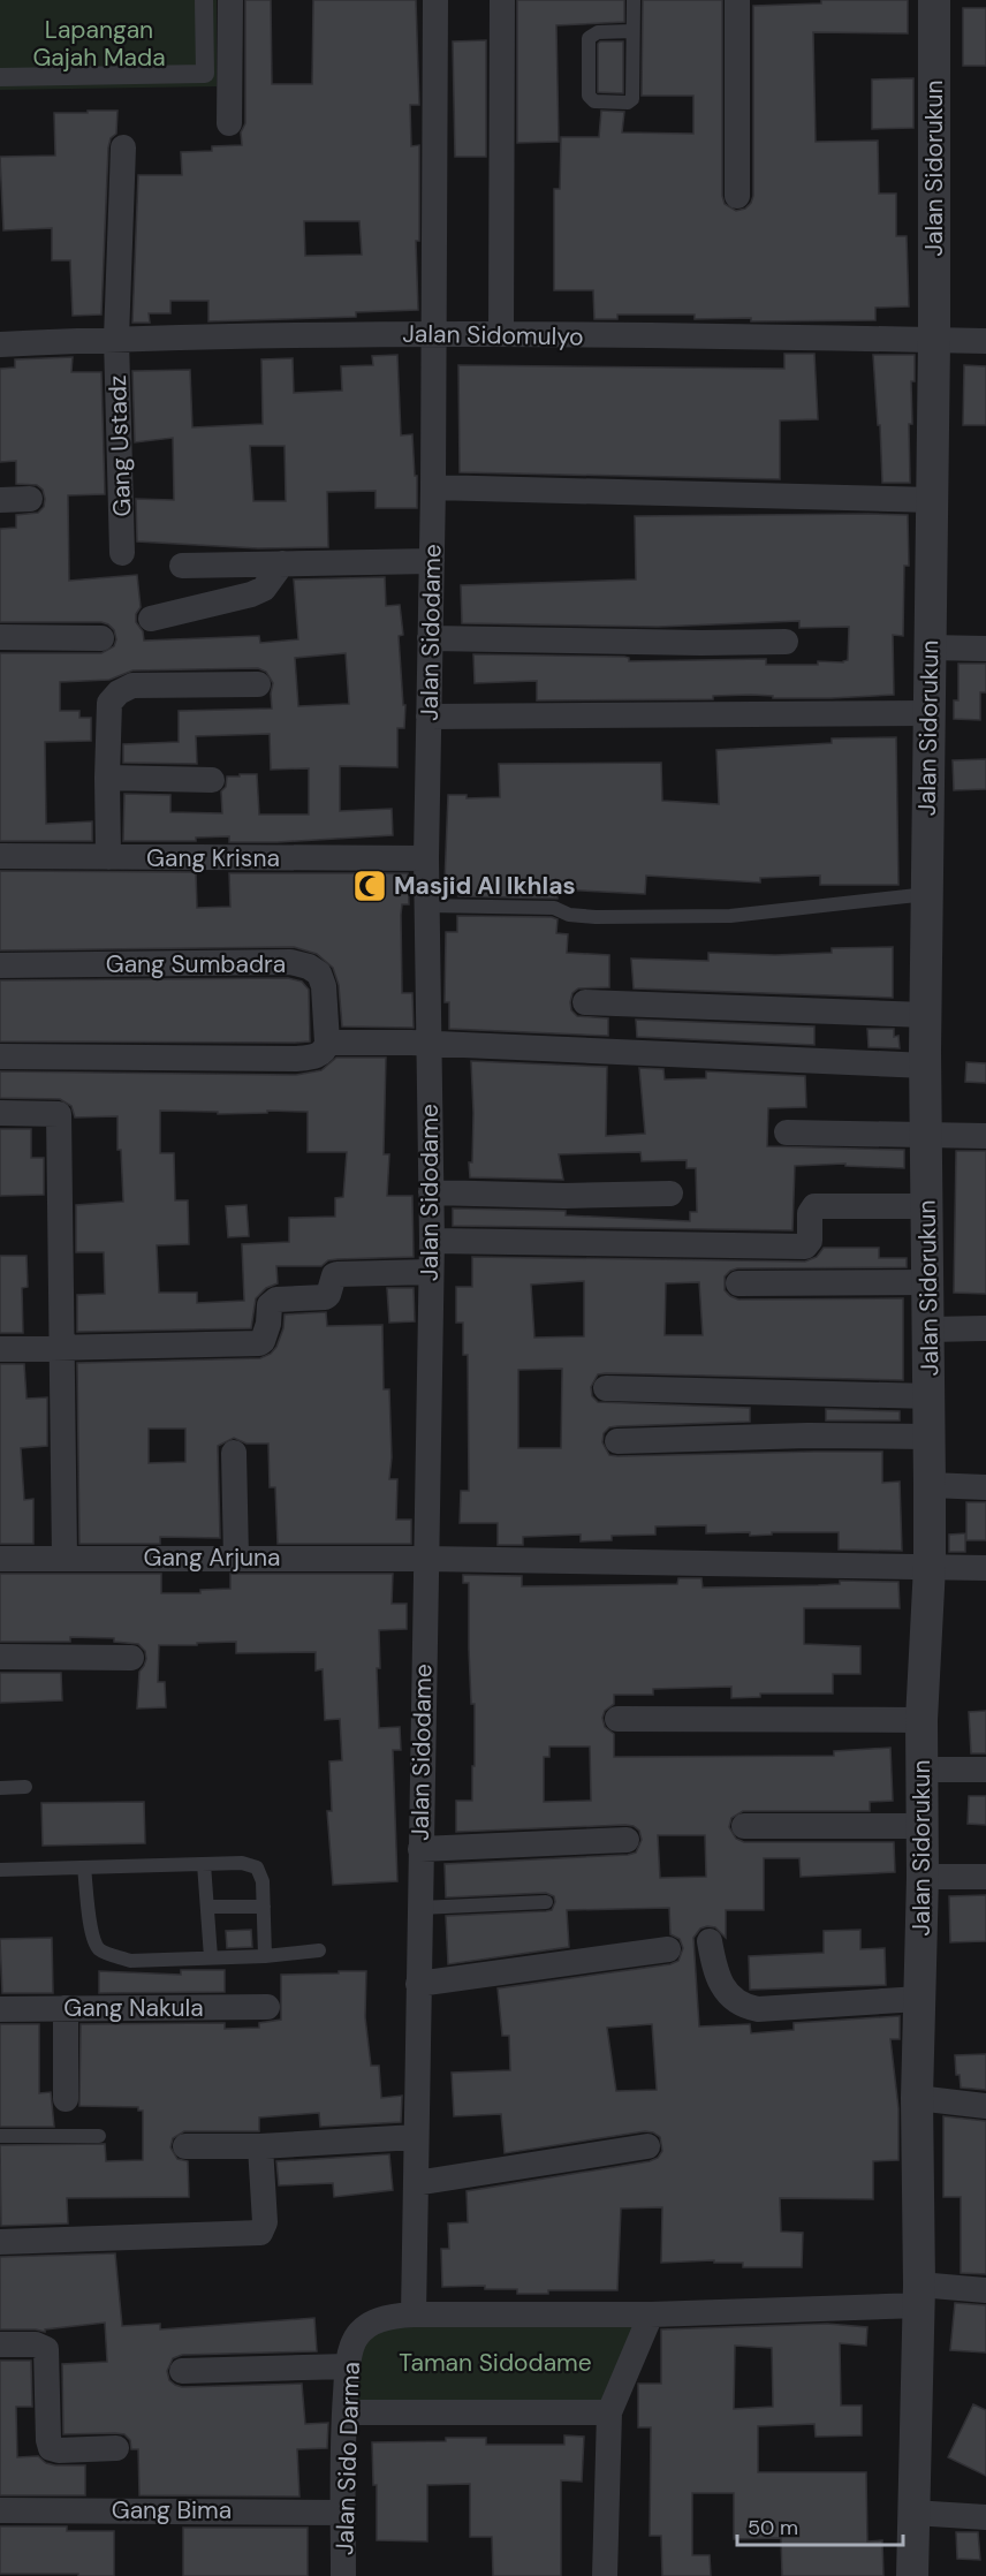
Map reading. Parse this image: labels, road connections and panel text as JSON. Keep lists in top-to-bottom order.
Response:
{
  "streets": {
    "street": [
      "Jalan Sidorukun",
      "Jalan Sidomulyo",
      "Gang Ustadz",
      "Jalan Sidodame",
      "Gang Krisna",
      "Gang Sumbadra",
      "Gang Arjuna",
      "Gang Nakula",
      "Jalan Sido Darma",
      "Gang Bima"
    ]
  },
  "crossings": [
    ["Jalan Sidorukun", "Jalan Sidomulyo"],
    ["Jalan Sidorukun", "Gang Arjuna"],
    ["Jalan Sidomulyo", "Gang Ustadz"],
    ["Jalan Sidomulyo", "Jalan Sidodame"],
    ["Jalan Sidodame", "Gang Krisna"],
    ["Jalan Sidodame", "Gang Arjuna"],
    ["Jalan Sido Darma", "Gang Bima"]
  ],
  "parks": ["Lapangan Gajah Mada", "Taman Sidodame"],
  "places": {
    "mosque": ["Masjid Al Ikhlas"]
  },
  "scale_bar": "50 m"
}
